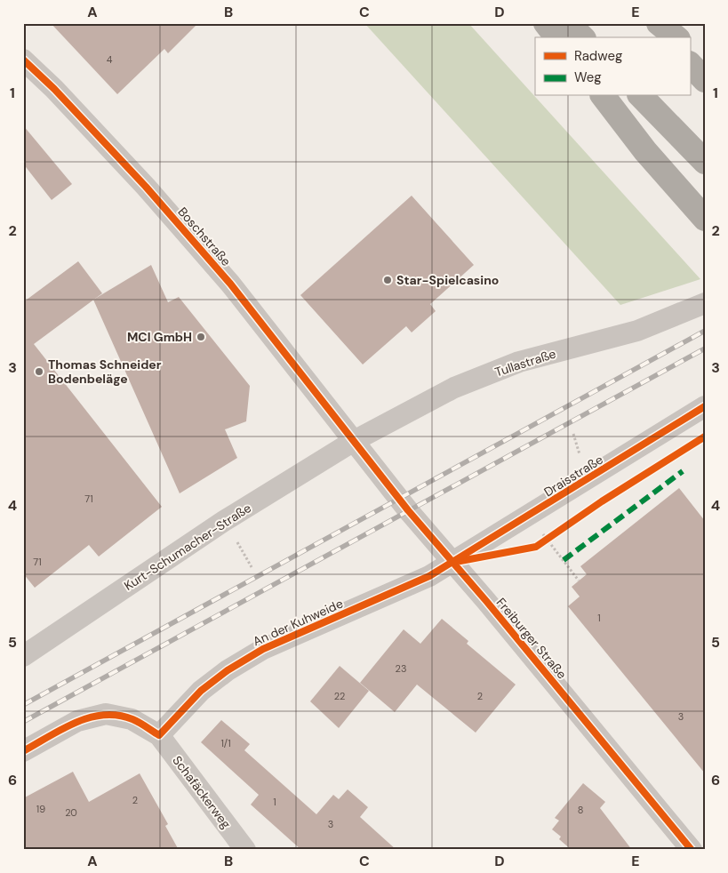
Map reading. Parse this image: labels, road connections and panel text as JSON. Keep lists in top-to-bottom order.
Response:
{
  "streets": {
    "street": [
      "Boschstraße",
      "Tullastraße",
      "Draisstraße",
      "Kurt-Schumacher-Straße",
      "An der Kuhweide",
      "Freiburger Straße",
      "Schafäckerweg"
    ]
  },
  "crossings": [
    ["Boschstraße", "Tullastraße"],
    ["Boschstraße", "Kurt-Schumacher-Straße"],
    ["Boschstraße", "Freiburger Straße"],
    ["Tullastraße", "Kurt-Schumacher-Straße"],
    ["Tullastraße", "Freiburger Straße"],
    ["Draisstraße", "An der Kuhweide"],
    ["Draisstraße", "Freiburger Straße"],
    ["Kurt-Schumacher-Straße", "Freiburger Straße"],
    ["An der Kuhweide", "Freiburger Straße"],
    ["An der Kuhweide", "Schafäckerweg"]
  ],
  "places": ["Star-Spielcasino", "MCI GmbH", "Thomas Schneider Bodenbeläge"],
  "house_numbers": [
    "4",
    "71",
    "71",
    "1",
    "23",
    "22",
    "2",
    "3",
    "1/1",
    "2",
    "1",
    "19",
    "8",
    "20",
    "3"
  ],
  "legend": ["Radweg", "Weg"],
  "grid": {
    "columns": [
      "A",
      "B",
      "C",
      "D",
      "E"
    ],
    "rows": [
      "1",
      "2",
      "3",
      "4",
      "5",
      "6"
    ]
  }
}
